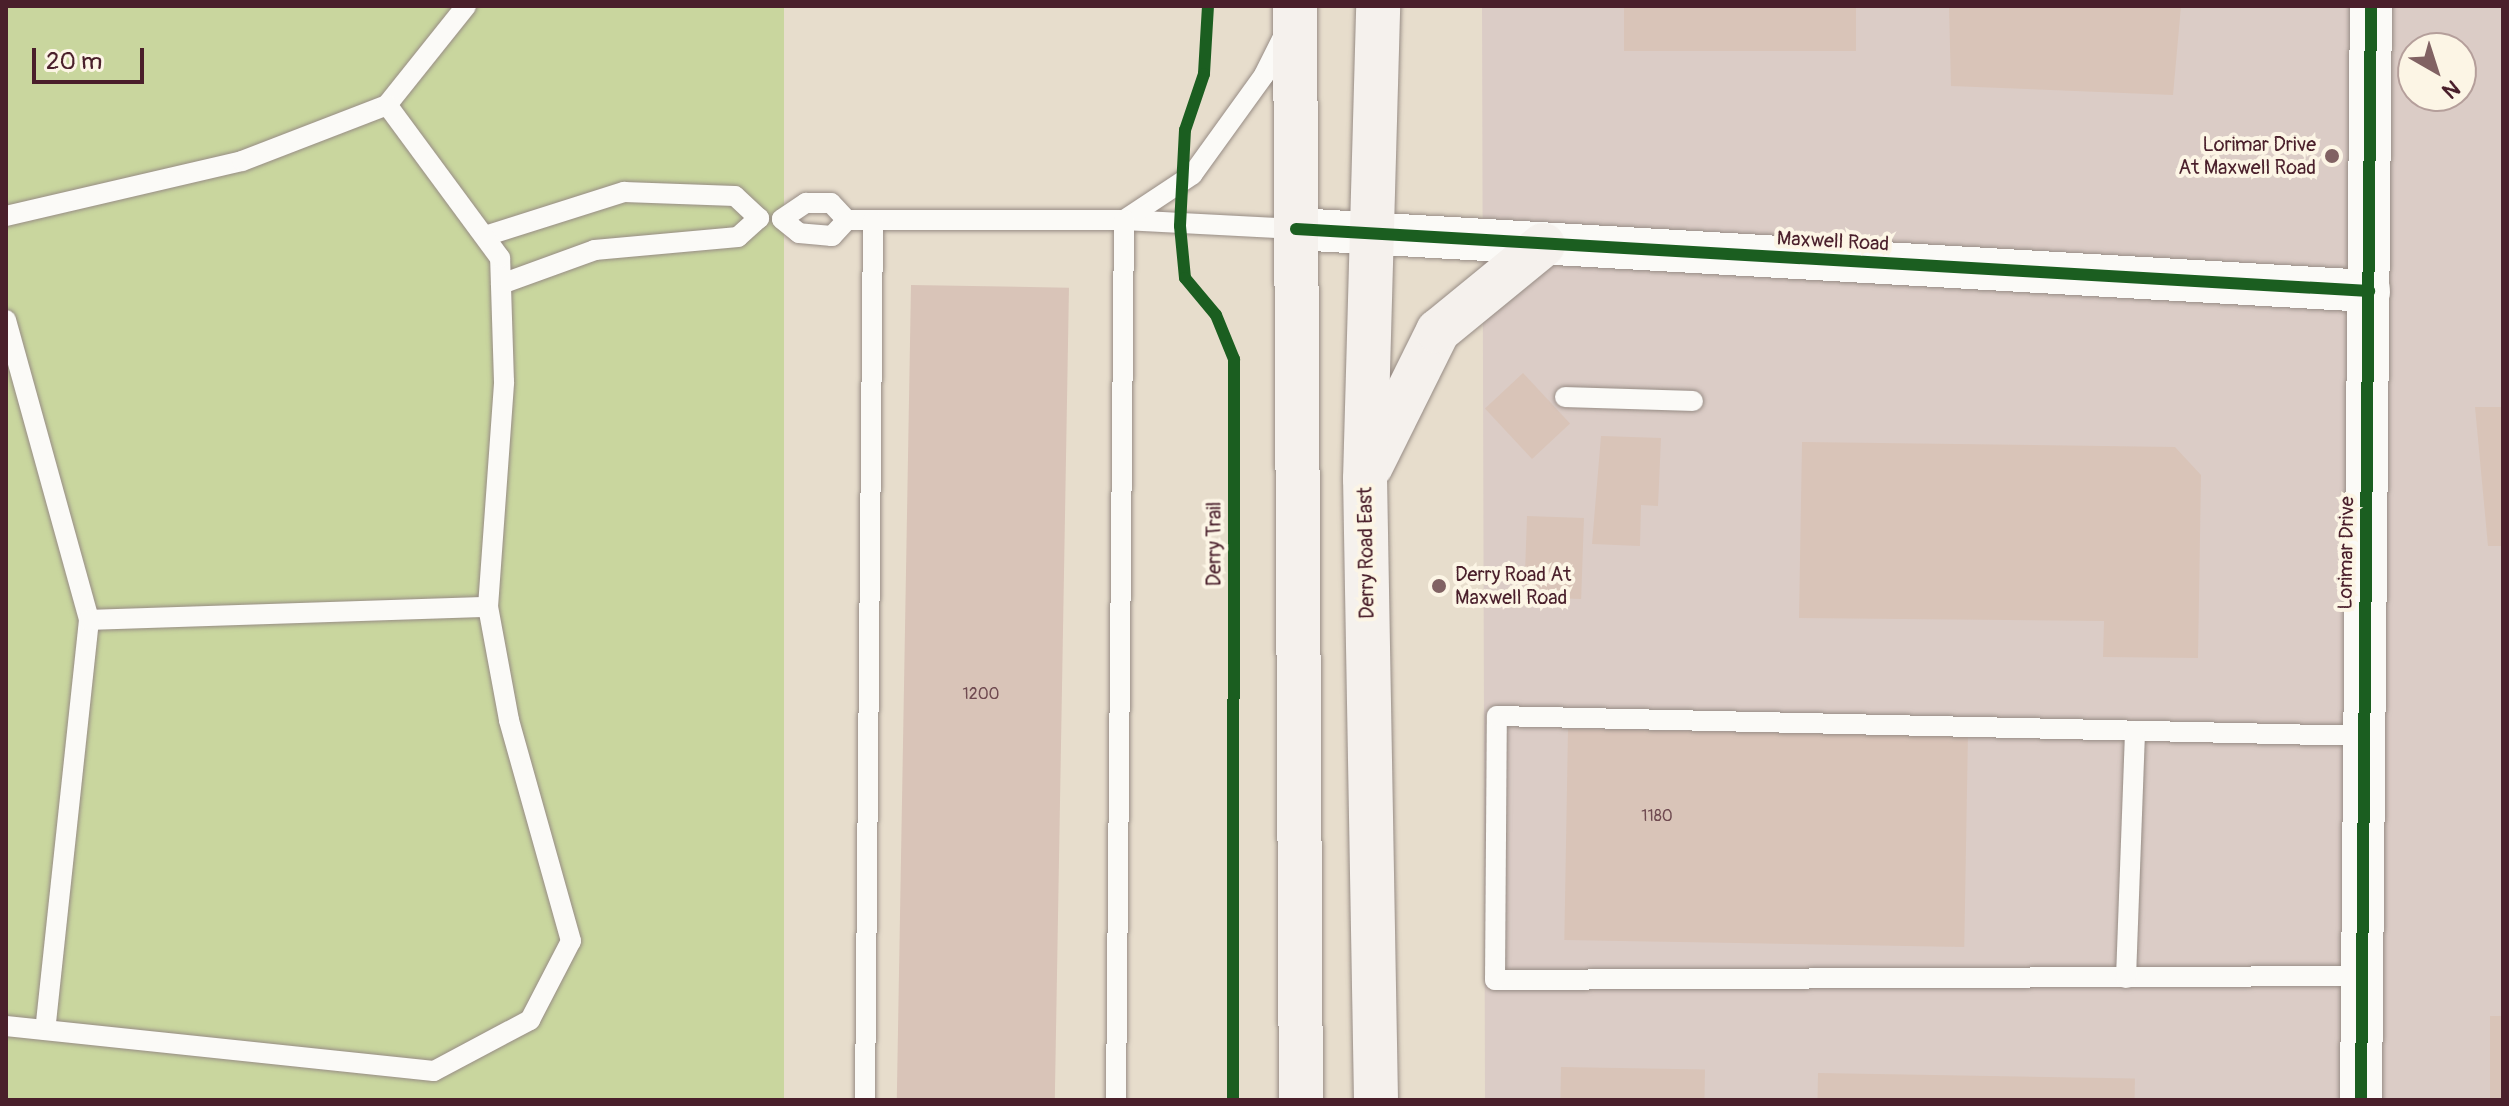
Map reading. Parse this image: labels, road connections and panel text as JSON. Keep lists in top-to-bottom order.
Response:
{
  "streets": {
    "main road": ["Derry Road East"],
    "street": ["Maxwell Road", "Lorimar Drive"],
    "cycle path": ["Derry Trail"]
  },
  "crossings": [
    ["Maxwell Road", "Derry Road East"],
    ["Maxwell Road", "Lorimar Drive"]
  ],
  "places": ["Lorimar Drive At Maxwell Road", "Derry Road At Maxwell Road"],
  "house_numbers": ["1200", "1180"],
  "scale_bar": "20 m",
  "north": "bottom right"
}
